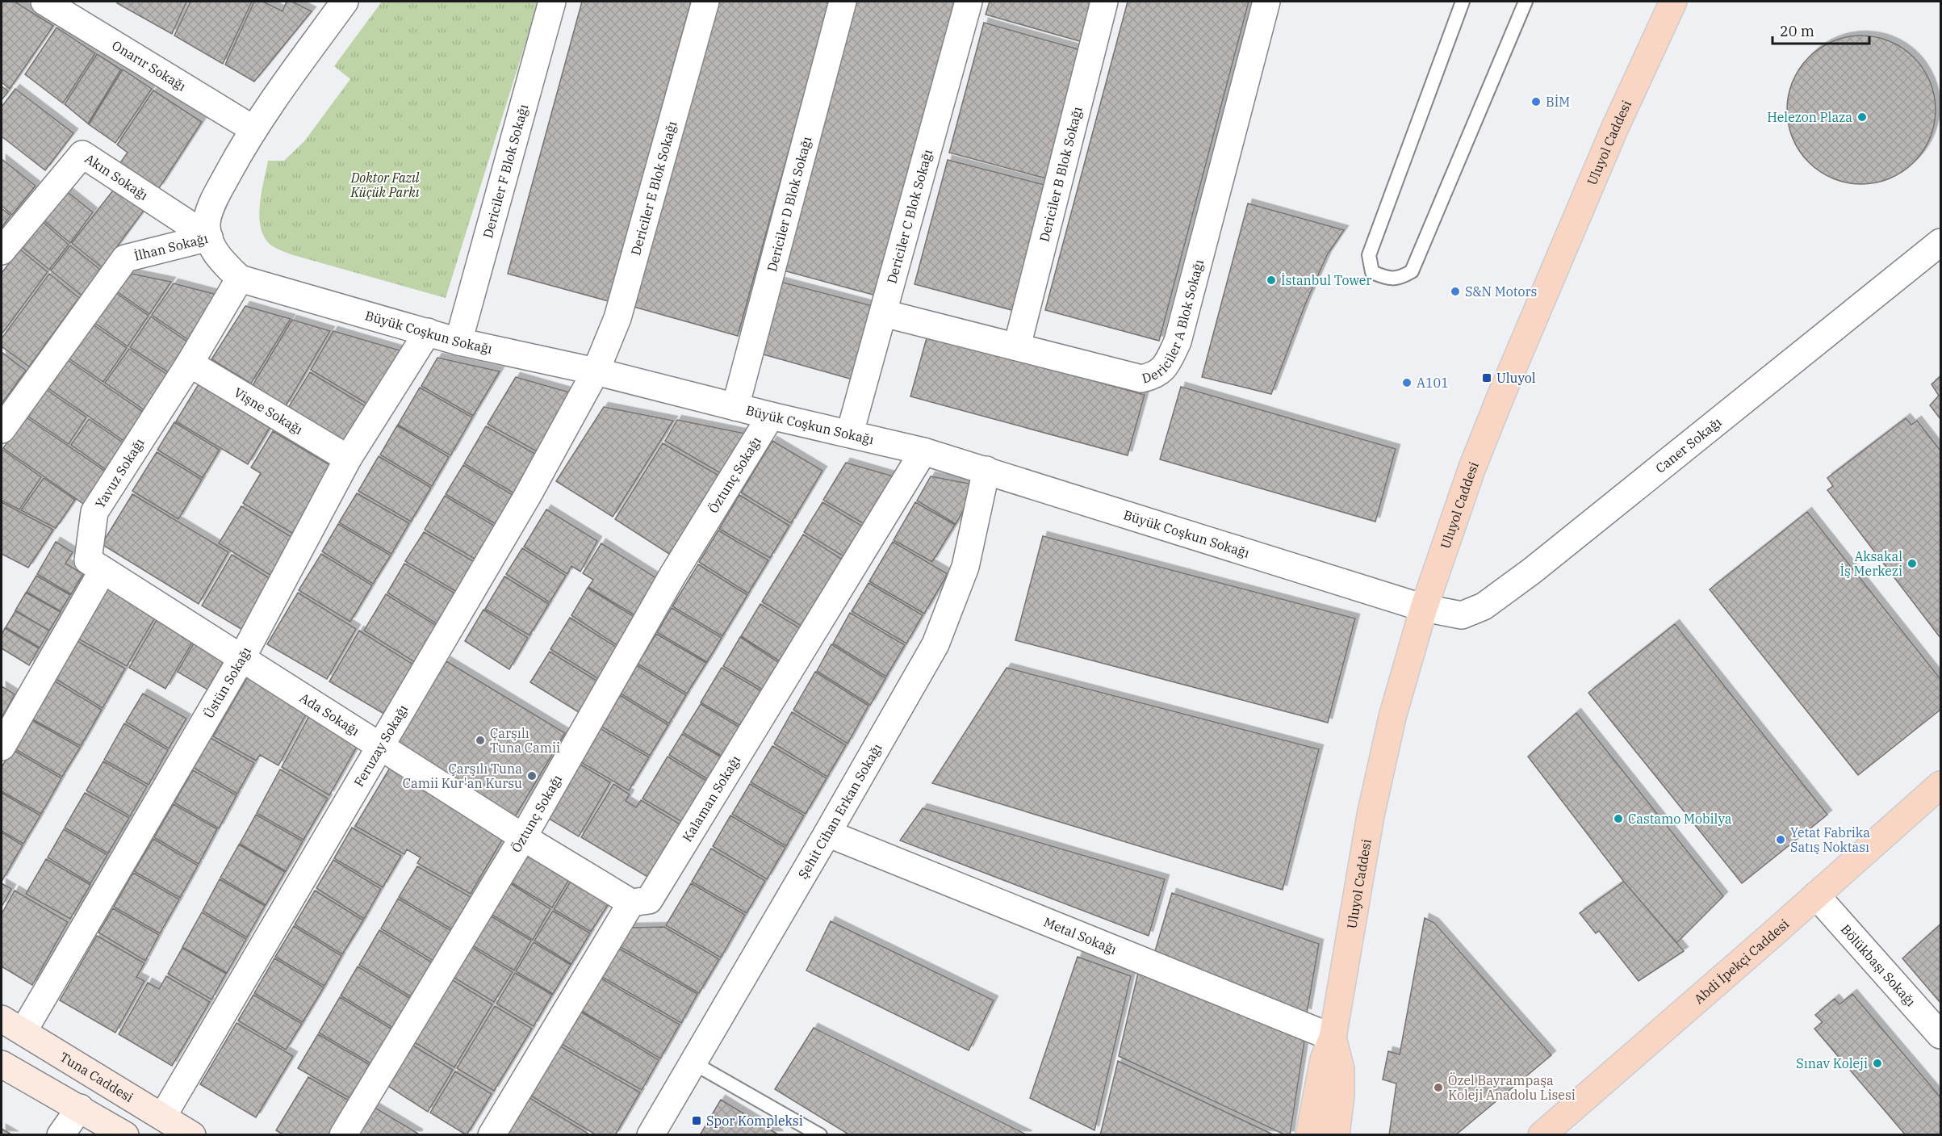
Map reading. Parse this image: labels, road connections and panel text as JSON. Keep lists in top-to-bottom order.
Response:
{
  "streets": {
    "main road": ["Uluyol Caddesi", "Abdi İpekçi Caddesi", "Tuna Caddesi"],
    "street": [
      "Onarır Sokağı",
      "Dericiler F Blok Sokağı",
      "Dericiler B Blok Sokağı",
      "Akın Sokağı",
      "Dericiler E Blok Sokağı",
      "Dericiler D Blok Sokağı",
      "Dericiler C Blok Sokağı",
      "İlhan Sokağı",
      "Dericiler A Blok Sokağı",
      "Büyük Coşkun Sokağı",
      "Vişne Sokağı",
      "Caner Sokağı",
      "Yavuz Sokağı",
      "Öztunç Sokağı",
      "Üstün Sokağı",
      "Ada Sokağı",
      "Feruzay Sokağı",
      "Kalaman Sokağı",
      "Şehit Cihan Erkan Sokağı",
      "Metal Sokağı",
      "Bölükbaşı Sokağı"
    ]
  },
  "crossings": [
    ["Onarır Sokağı", "İlhan Sokağı"],
    ["Uluyol Caddesi", "Büyük Coşkun Sokağı"],
    ["Uluyol Caddesi", "Caner Sokağı"],
    ["Uluyol Caddesi", "Metal Sokağı"],
    ["Dericiler F Blok Sokağı", "Büyük Coşkun Sokağı"],
    ["Dericiler B Blok Sokağı", "Dericiler A Blok Sokağı"],
    ["Akın Sokağı", "İlhan Sokağı"],
    ["Akın Sokağı", "Büyük Coşkun Sokağı"],
    ["Dericiler E Blok Sokağı", "Büyük Coşkun Sokağı"],
    ["Dericiler E Blok Sokağı", "Feruzay Sokağı"],
    ["Dericiler D Blok Sokağı", "Büyük Coşkun Sokağı"],
    ["Dericiler C Blok Sokağı", "Dericiler A Blok Sokağı"],
    ["Dericiler C Blok Sokağı", "Büyük Coşkun Sokağı"],
    ["İlhan Sokağı", "Büyük Coşkun Sokağı"],
    ["Büyük Coşkun Sokağı", "Caner Sokağı"],
    ["Büyük Coşkun Sokağı", "Yavuz Sokağı"],
    ["Büyük Coşkun Sokağı", "Öztunç Sokağı"],
    ["Büyük Coşkun Sokağı", "Üstün Sokağı"],
    ["Büyük Coşkun Sokağı", "Feruzay Sokağı"],
    ["Büyük Coşkun Sokağı", "Kalaman Sokağı"],
    ["Büyük Coşkun Sokağı", "Şehit Cihan Erkan Sokağı"],
    ["Vişne Sokağı", "Yavuz Sokağı"],
    ["Vişne Sokağı", "Üstün Sokağı"],
    ["Yavuz Sokağı", "Ada Sokağı"],
    ["Öztunç Sokağı", "Ada Sokağı"],
    ["Üstün Sokağı", "Ada Sokağı"],
    ["Üstün Sokağı", "Tuna Caddesi"],
    ["Ada Sokağı", "Feruzay Sokağı"],
    ["Ada Sokağı", "Kalaman Sokağı"],
    ["Feruzay Sokağı", "Tuna Caddesi"],
    ["Şehit Cihan Erkan Sokağı", "Metal Sokağı"],
    ["Abdi İpekçi Caddesi", "Bölükbaşı Sokağı"]
  ],
  "parks": ["Doktor Fazıl Küçük Parkı"],
  "places": {
    "other": [
      "BİM",
      "Helezon Plaza",
      "İstanbul Tower",
      "S&N Motors",
      "A101",
      "Aksakal İş Merkezi",
      "Çarşılı Tuna Camii",
      "Çarşılı Tuna Camii Kur'an Kursu",
      "Castamo Mobilya",
      "Yetat Fabrika Satış Noktası",
      "Sınav Koleji",
      "Özel Bayrampaşa Koleji Anadolu Lisesi"
    ],
    "transit": ["Uluyol", "Spor Kompleksi"]
  },
  "scale_bar": "20 m"
}
